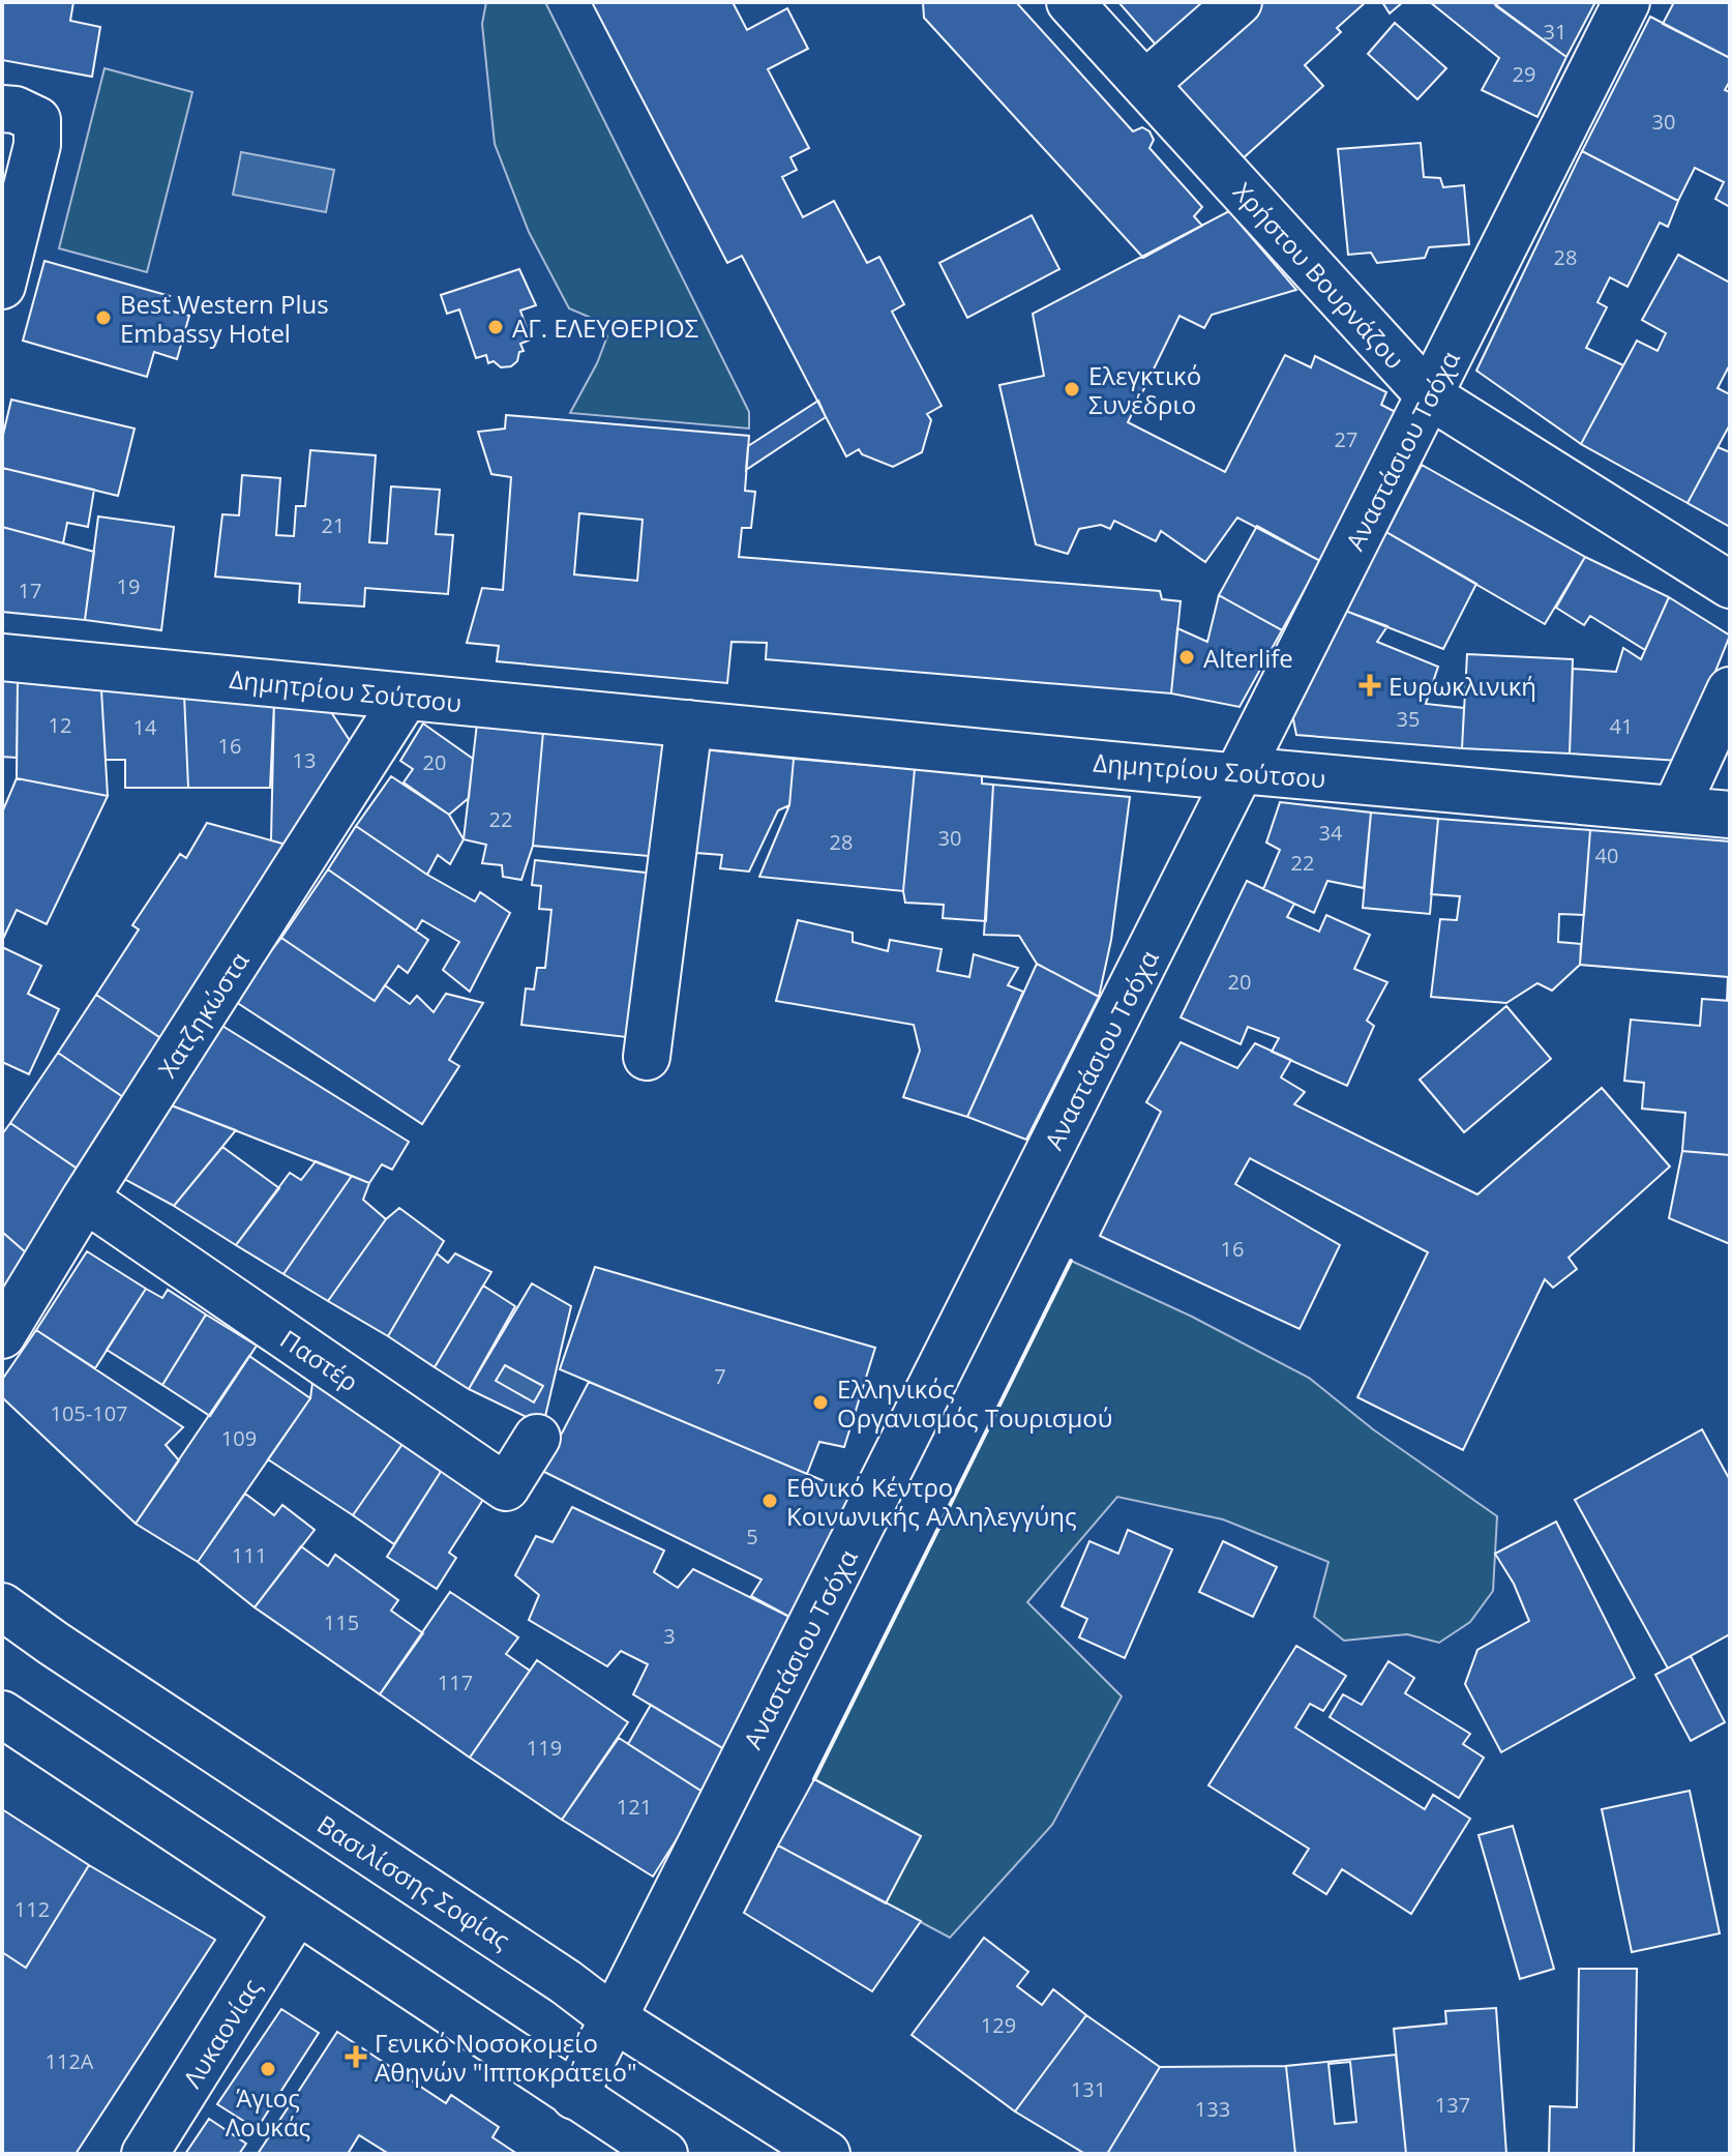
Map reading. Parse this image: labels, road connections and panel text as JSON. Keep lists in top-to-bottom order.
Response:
{
  "streets": {
    "street": [
      "Χρήστου Βουρνάζου",
      "Αναστάσιου Τσόχα",
      "Δημητρίου Σούτσου",
      "Χατζηκώστα",
      "Παστέρ",
      "Βασιλίσσης Σοφίας",
      "Λυκαονίας"
    ]
  },
  "crossings": [
    ["Χρήστου Βουρνάζου", "Αναστάσιου Τσόχα"],
    ["Αναστάσιου Τσόχα", "Δημητρίου Σούτσου"],
    ["Αναστάσιου Τσόχα", "Βασιλίσσης Σοφίας"],
    ["Δημητρίου Σούτσου", "Χατζηκώστα"],
    ["Χατζηκώστα", "Παστέρ"]
  ],
  "places": {
    "other": [
      "Best Western Plus Embassy Hotel",
      "ΑΓ. ΕΛΕΥΘΕΡΙΟΣ",
      "Ελεγκτικό Συνέδριο",
      "Alterlife",
      "Ελληνικός Οργανισμός Τουρισμού",
      "Εθνικό Κέντρο Κοινωνικής Αλληλεγγύης",
      "Άγιος Λουκάς"
    ],
    "health": ["Ευρωκλινική", "Γενικό Νοσοκομείο Αθηνών \"Ιπποκράτειο\""]
  },
  "house_numbers": [
    "31",
    "29",
    "30",
    "28",
    "27",
    "21",
    "19",
    "17",
    "35",
    "12",
    "41",
    "14",
    "16",
    "13",
    "20",
    "22",
    "34",
    "30",
    "28",
    "40",
    "22",
    "20",
    "16",
    "7",
    "105-107",
    "109",
    "5",
    "111",
    "115",
    "3",
    "117",
    "119",
    "121",
    "112",
    "129",
    "112Α",
    "131",
    "137",
    "133"
  ]
}
